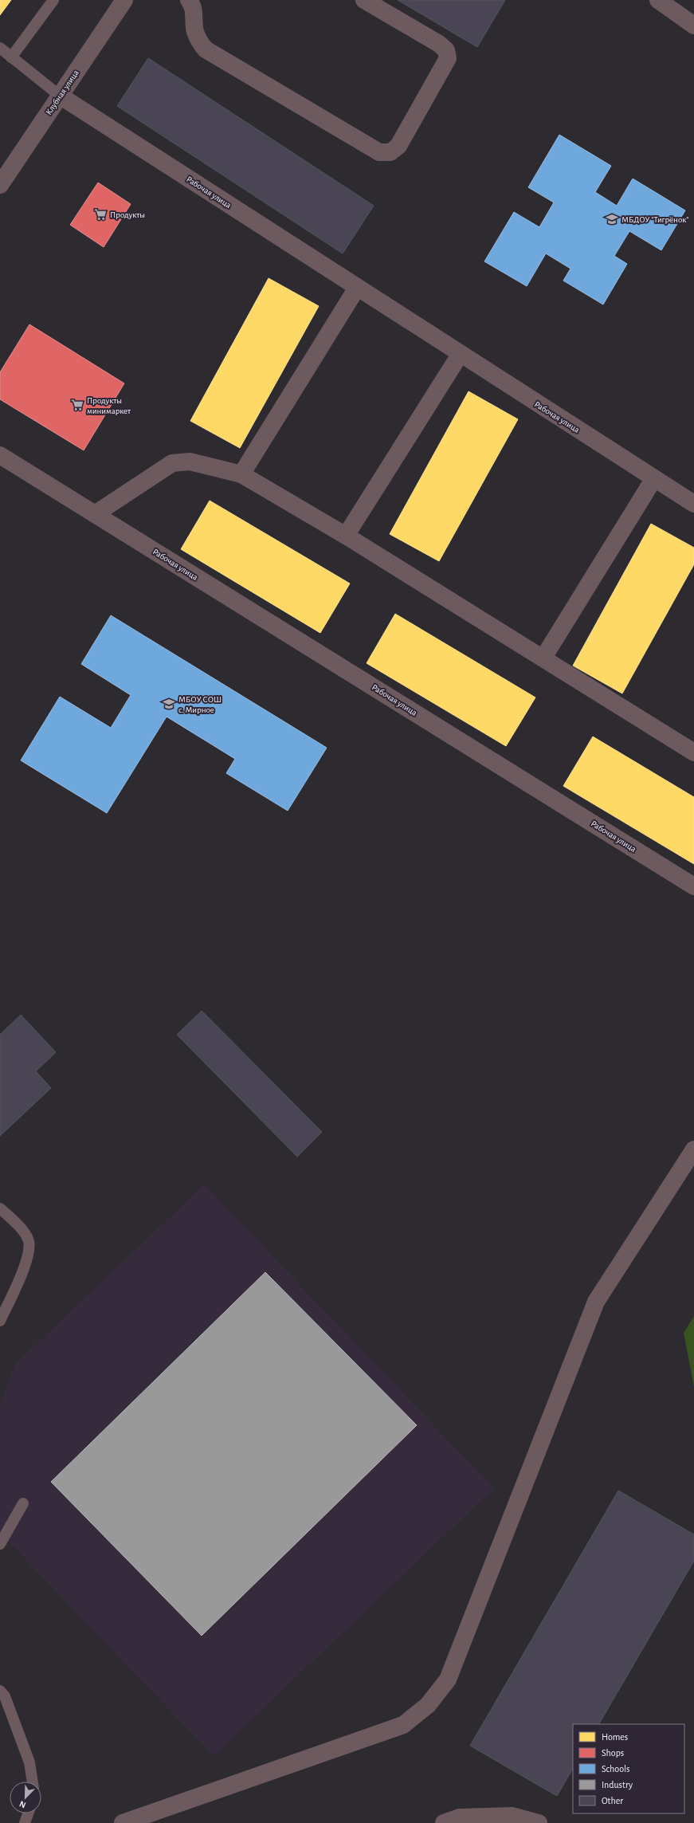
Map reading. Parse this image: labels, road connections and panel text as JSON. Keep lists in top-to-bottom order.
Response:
{
  "streets": {
    "street": ["Клубная улица", "Рабочая улица"]
  },
  "crossings": [
    ["Клубная улица", "Рабочая улица"]
  ],
  "places": {
    "supermarket": ["Продукты", "Продукты минимаркет"],
    "school or university": ["МБДОУ \"Тигрёнок\"", "МБОУ СОШ с. Мирное"]
  },
  "legend": [
    "Homes",
    "Shops",
    "Schools",
    "Industry",
    "Other"
  ],
  "north": "bottom left"
}
